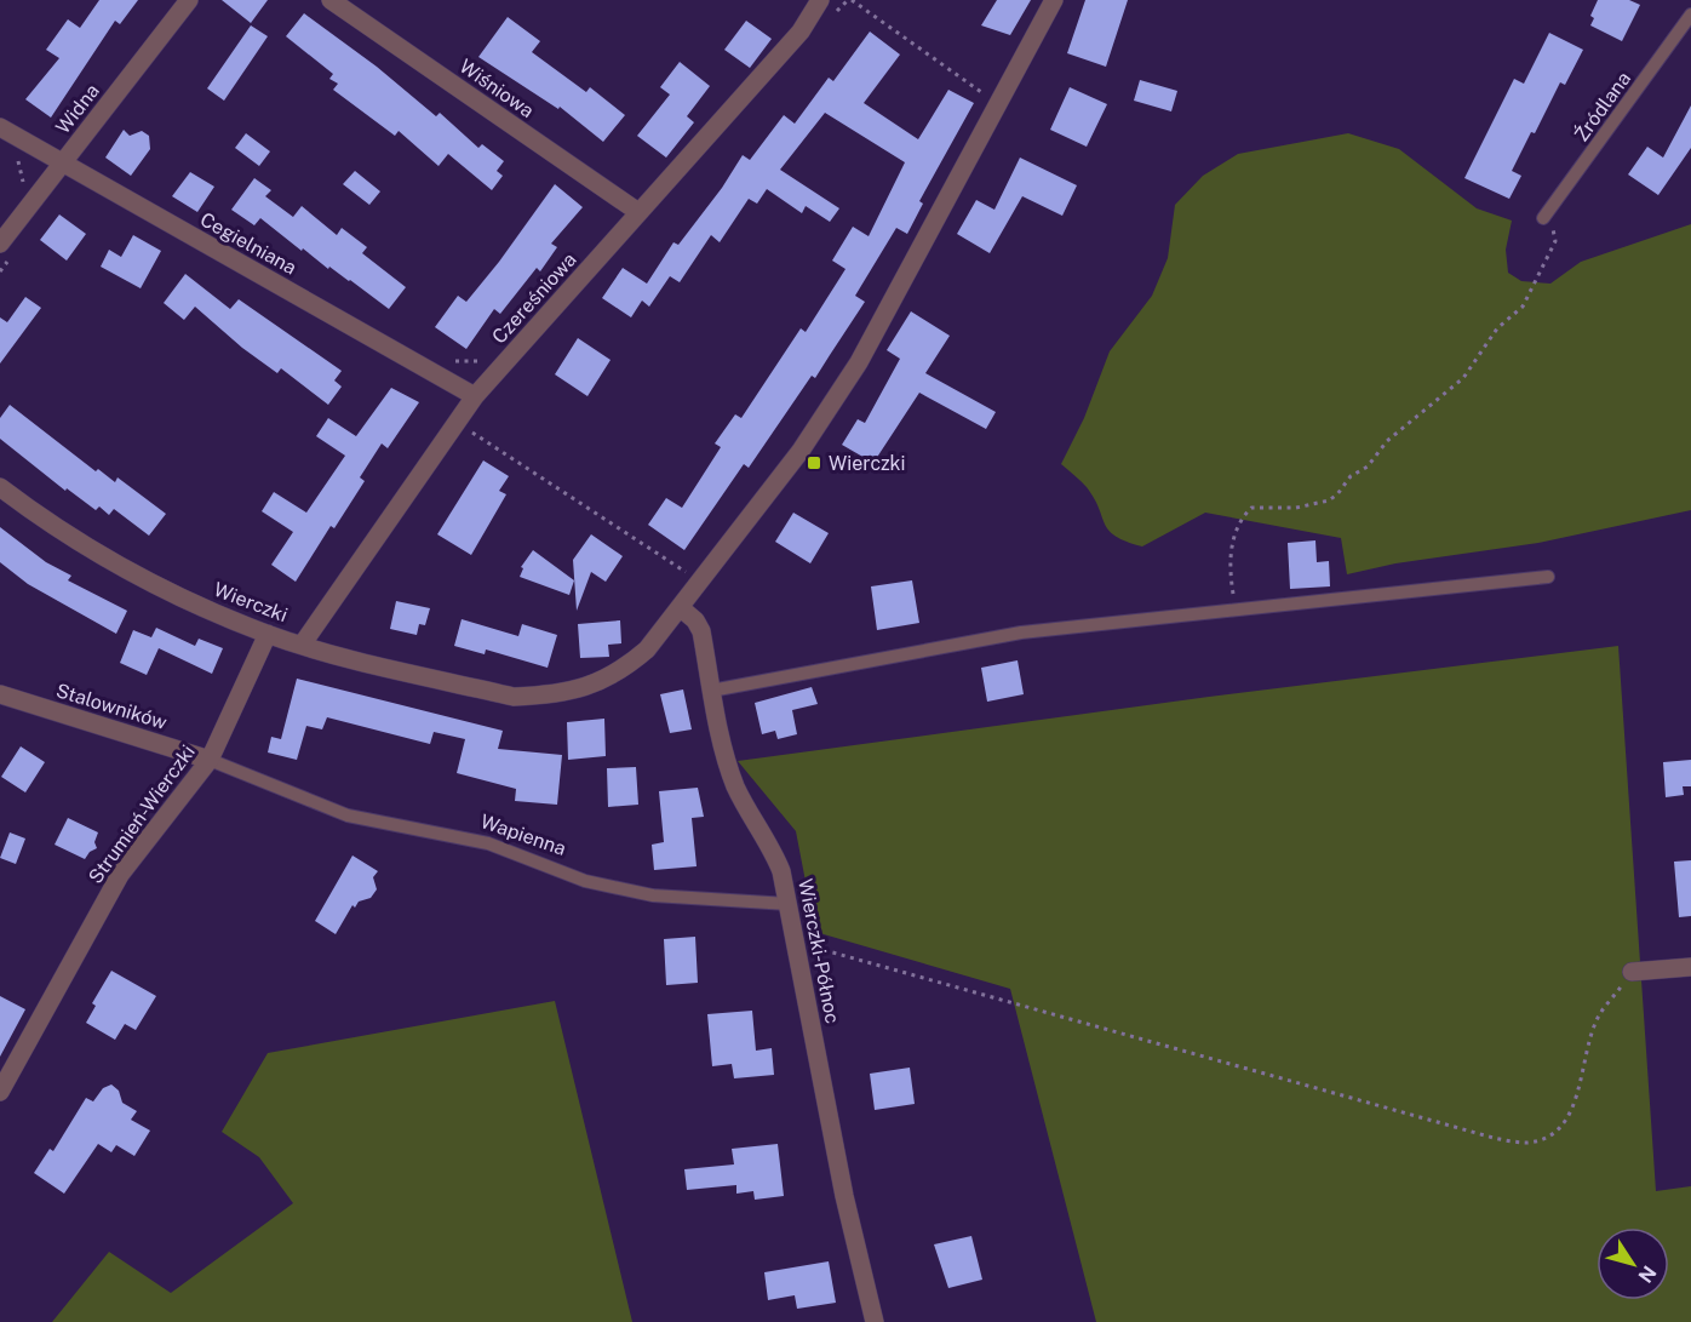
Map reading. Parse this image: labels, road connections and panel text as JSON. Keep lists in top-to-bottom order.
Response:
{
  "streets": {
    "street": [
      "Wiśniowa",
      "Widna",
      "Cegielniana",
      "Czereśniowa",
      "Wierczki",
      "Stalowników",
      "Strumień-Wierczki",
      "Wierczki-Północ"
    ],
    "lane": ["Źródlana", "Wapienna"]
  },
  "crossings": [
    ["Wiśniowa", "Czereśniowa"],
    ["Widna", "Cegielniana"],
    ["Cegielniana", "Czereśniowa"],
    ["Czereśniowa", "Wierczki"],
    ["Wierczki", "Strumień-Wierczki"],
    ["Wierczki", "Wierczki-Północ"],
    ["Stalowników", "Strumień-Wierczki"],
    ["Stalowników", "Wapienna"],
    ["Strumień-Wierczki", "Wapienna"],
    ["Wapienna", "Wierczki-Północ"]
  ],
  "places": {
    "transit": ["Wierczki"]
  },
  "north": "bottom right"
}
